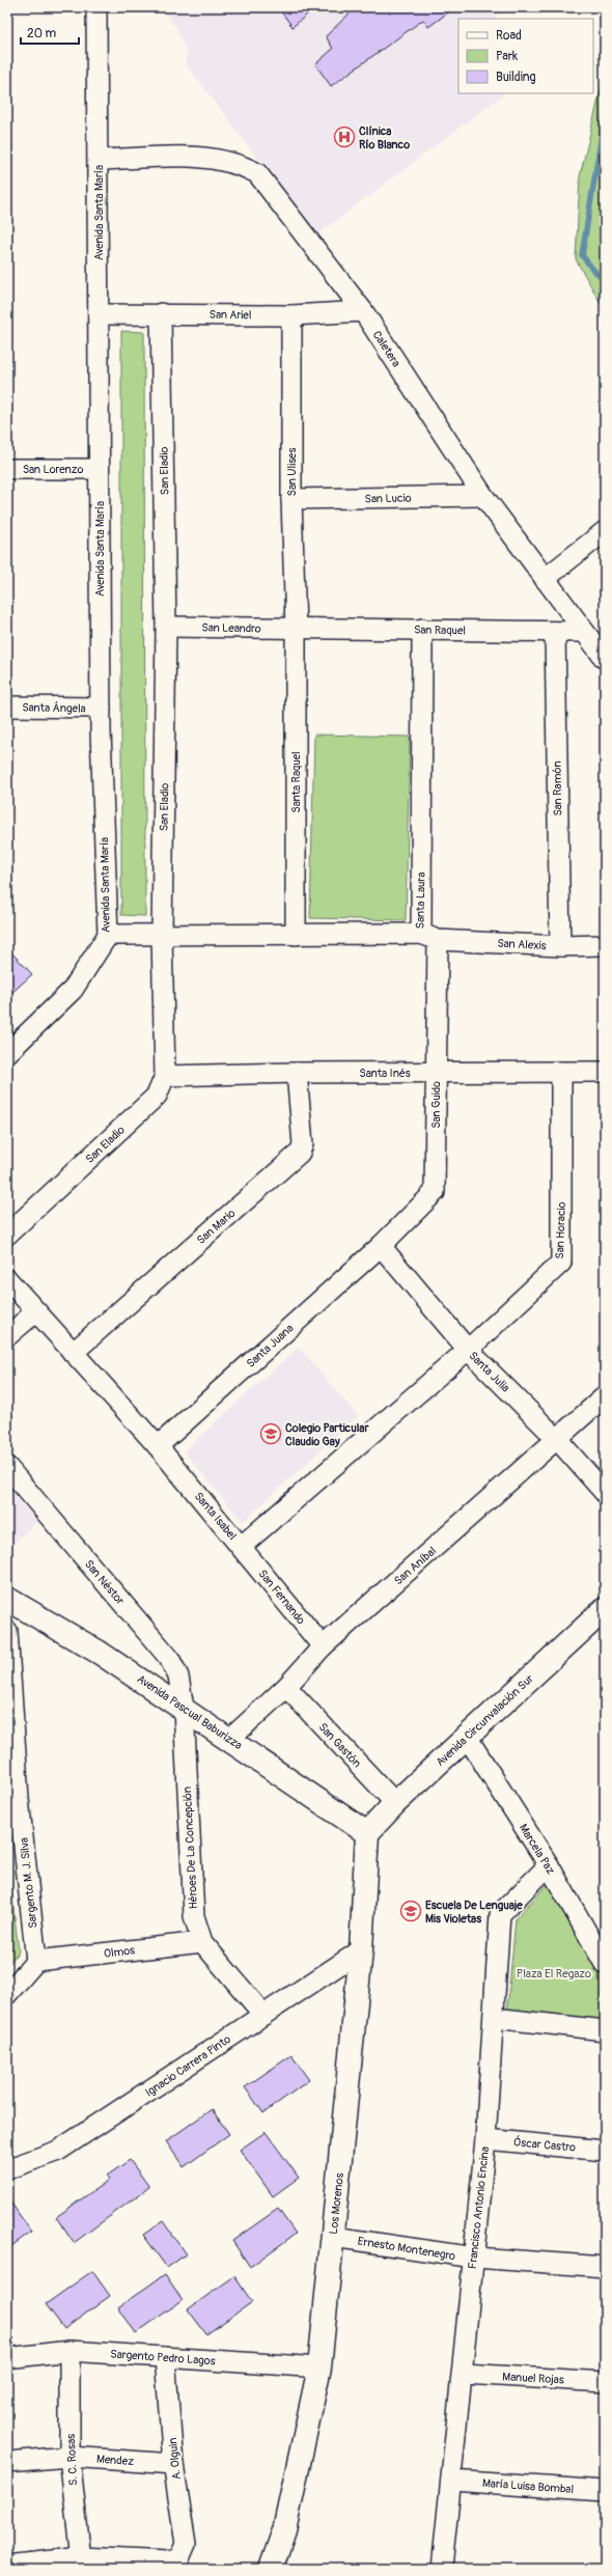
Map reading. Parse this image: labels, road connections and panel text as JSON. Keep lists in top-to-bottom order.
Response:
{
  "streets": {
    "main road": ["Avenida Pascual Baburizza", "Avenida Circunvalación Sur", "Los Morenos"],
    "street": [
      "Avenida Santa María",
      "San Ariel",
      "Caletera",
      "San Lorenzo",
      "San Eladio",
      "San Ulises",
      "San Lucio",
      "San Leandro",
      "San Raquel",
      "Santa Ángela",
      "Santa Raquel",
      "San Ramón",
      "Santa Laura",
      "San Alexis",
      "Santa Inés",
      "San Guido",
      "San Mario",
      "San Horacio",
      "Santa Juana",
      "Santa Julia",
      "Santa Isabel",
      "San Aníbal",
      "San Néstor",
      "San Fernando",
      "San Gastón",
      "Héroes De La Concepción",
      "Marcela Paz",
      "Sargento M. J. Silva",
      "Olmos",
      "Ignacio Carrera Pinto",
      "Óscar Castro",
      "Francisco Antonio Encina",
      "Ernesto Montenegro",
      "Sargento Pedro Lagos",
      "Manuel Rojas",
      "A. Olguin",
      "S. C. Rosas",
      "Mendez",
      "María Luisa Bombal"
    ]
  },
  "crossings": [
    ["Avenida Santa María", "San Ariel"],
    ["Avenida Santa María", "Caletera"],
    ["Avenida Santa María", "San Lorenzo"],
    ["Avenida Santa María", "Santa Ángela"],
    ["Avenida Santa María", "Santa Laura"],
    ["San Ariel", "Caletera"],
    ["San Ariel", "San Eladio"],
    ["San Ariel", "San Ulises"],
    ["Caletera", "San Lucio"],
    ["Caletera", "San Raquel"],
    ["San Eladio", "San Leandro"],
    ["San Eladio", "Santa Laura"],
    ["San Eladio", "Santa Inés"],
    ["San Ulises", "San Lucio"],
    ["San Ulises", "San Leandro"],
    ["San Ulises", "San Raquel"],
    ["San Ulises", "Santa Raquel"],
    ["San Leandro", "San Raquel"],
    ["San Leandro", "Santa Raquel"],
    ["San Raquel", "Santa Raquel"],
    ["San Raquel", "San Ramón"],
    ["San Raquel", "Santa Laura"],
    ["Santa Raquel", "Santa Laura"],
    ["San Ramón", "San Alexis"],
    ["Santa Laura", "San Alexis"],
    ["Santa Laura", "San Guido"],
    ["San Alexis", "San Guido"],
    ["Santa Inés", "San Guido"],
    ["Santa Inés", "San Mario"],
    ["Santa Inés", "San Horacio"],
    ["San Guido", "Santa Juana"],
    ["San Guido", "Santa Julia"],
    ["San Mario", "Santa Isabel"],
    ["San Horacio", "Santa Julia"],
    ["San Horacio", "Santa Isabel"],
    ["Santa Juana", "Santa Julia"],
    ["Santa Juana", "Santa Isabel"],
    ["Santa Julia", "Santa Isabel"],
    ["Santa Julia", "San Aníbal"],
    ["Santa Isabel", "San Fernando"],
    ["San Aníbal", "San Fernando"],
    ["San Aníbal", "Avenida Pascual Baburizza"],
    ["San Aníbal", "San Gastón"],
    ["San Néstor", "Avenida Pascual Baburizza"],
    ["San Néstor", "Héroes De La Concepción"],
    ["Avenida Pascual Baburizza", "Avenida Circunvalación Sur"],
    ["Avenida Pascual Baburizza", "Héroes De La Concepción"],
    ["Avenida Pascual Baburizza", "Sargento M. J. Silva"],
    ["Avenida Pascual Baburizza", "Los Morenos"],
    ["Avenida Circunvalación Sur", "San Gastón"],
    ["Avenida Circunvalación Sur", "Marcela Paz"],
    ["Avenida Circunvalación Sur", "Los Morenos"],
    ["Héroes De La Concepción", "Olmos"],
    ["Héroes De La Concepción", "Ignacio Carrera Pinto"],
    ["Marcela Paz", "Francisco Antonio Encina"],
    ["Sargento M. J. Silva", "Olmos"],
    ["Ignacio Carrera Pinto", "Los Morenos"],
    ["Óscar Castro", "Francisco Antonio Encina"],
    ["Los Morenos", "Ernesto Montenegro"],
    ["Los Morenos", "Sargento Pedro Lagos"],
    ["Francisco Antonio Encina", "Ernesto Montenegro"],
    ["Francisco Antonio Encina", "Manuel Rojas"],
    ["Francisco Antonio Encina", "María Luisa Bombal"],
    ["Sargento Pedro Lagos", "A. Olguin"],
    ["Sargento Pedro Lagos", "S. C. Rosas"],
    ["A. Olguin", "S. C. Rosas"],
    ["A. Olguin", "Mendez"],
    ["S. C. Rosas", "Mendez"]
  ],
  "parks": ["Plaza El Regazo"],
  "places": {
    "hospital": ["Clínica Río Blanco"],
    "school or university": ["Colegio Particular Claudio Gay", "Escuela De Lenguaje Mis Violetas"]
  },
  "legend": ["Road", "Park", "Building"],
  "scale_bar": "20 m"
}
